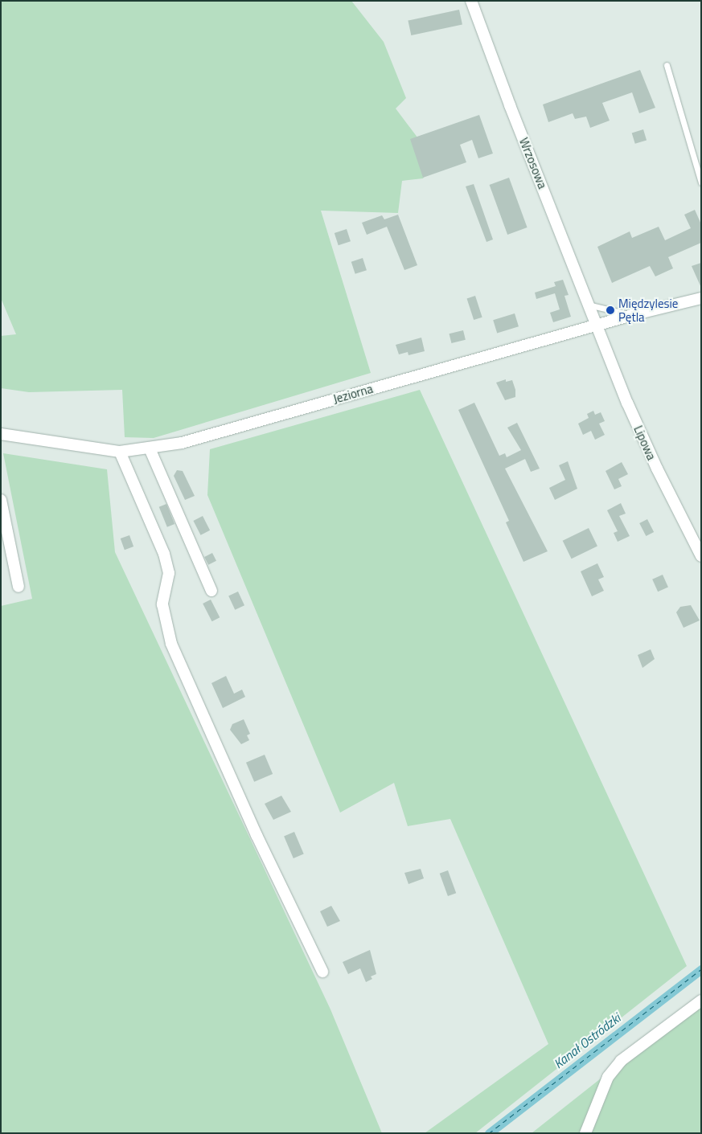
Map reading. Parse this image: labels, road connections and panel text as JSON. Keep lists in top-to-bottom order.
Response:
{
  "streets": {
    "street": ["Wrzosowa", "Jeziorna", "Lipowa"]
  },
  "crossings": [
    ["Wrzosowa", "Jeziorna"],
    ["Wrzosowa", "Lipowa"],
    ["Jeziorna", "Lipowa"]
  ],
  "water": ["Kanał Ostródzki"],
  "places": ["Międzylesie Pętla"]
}
